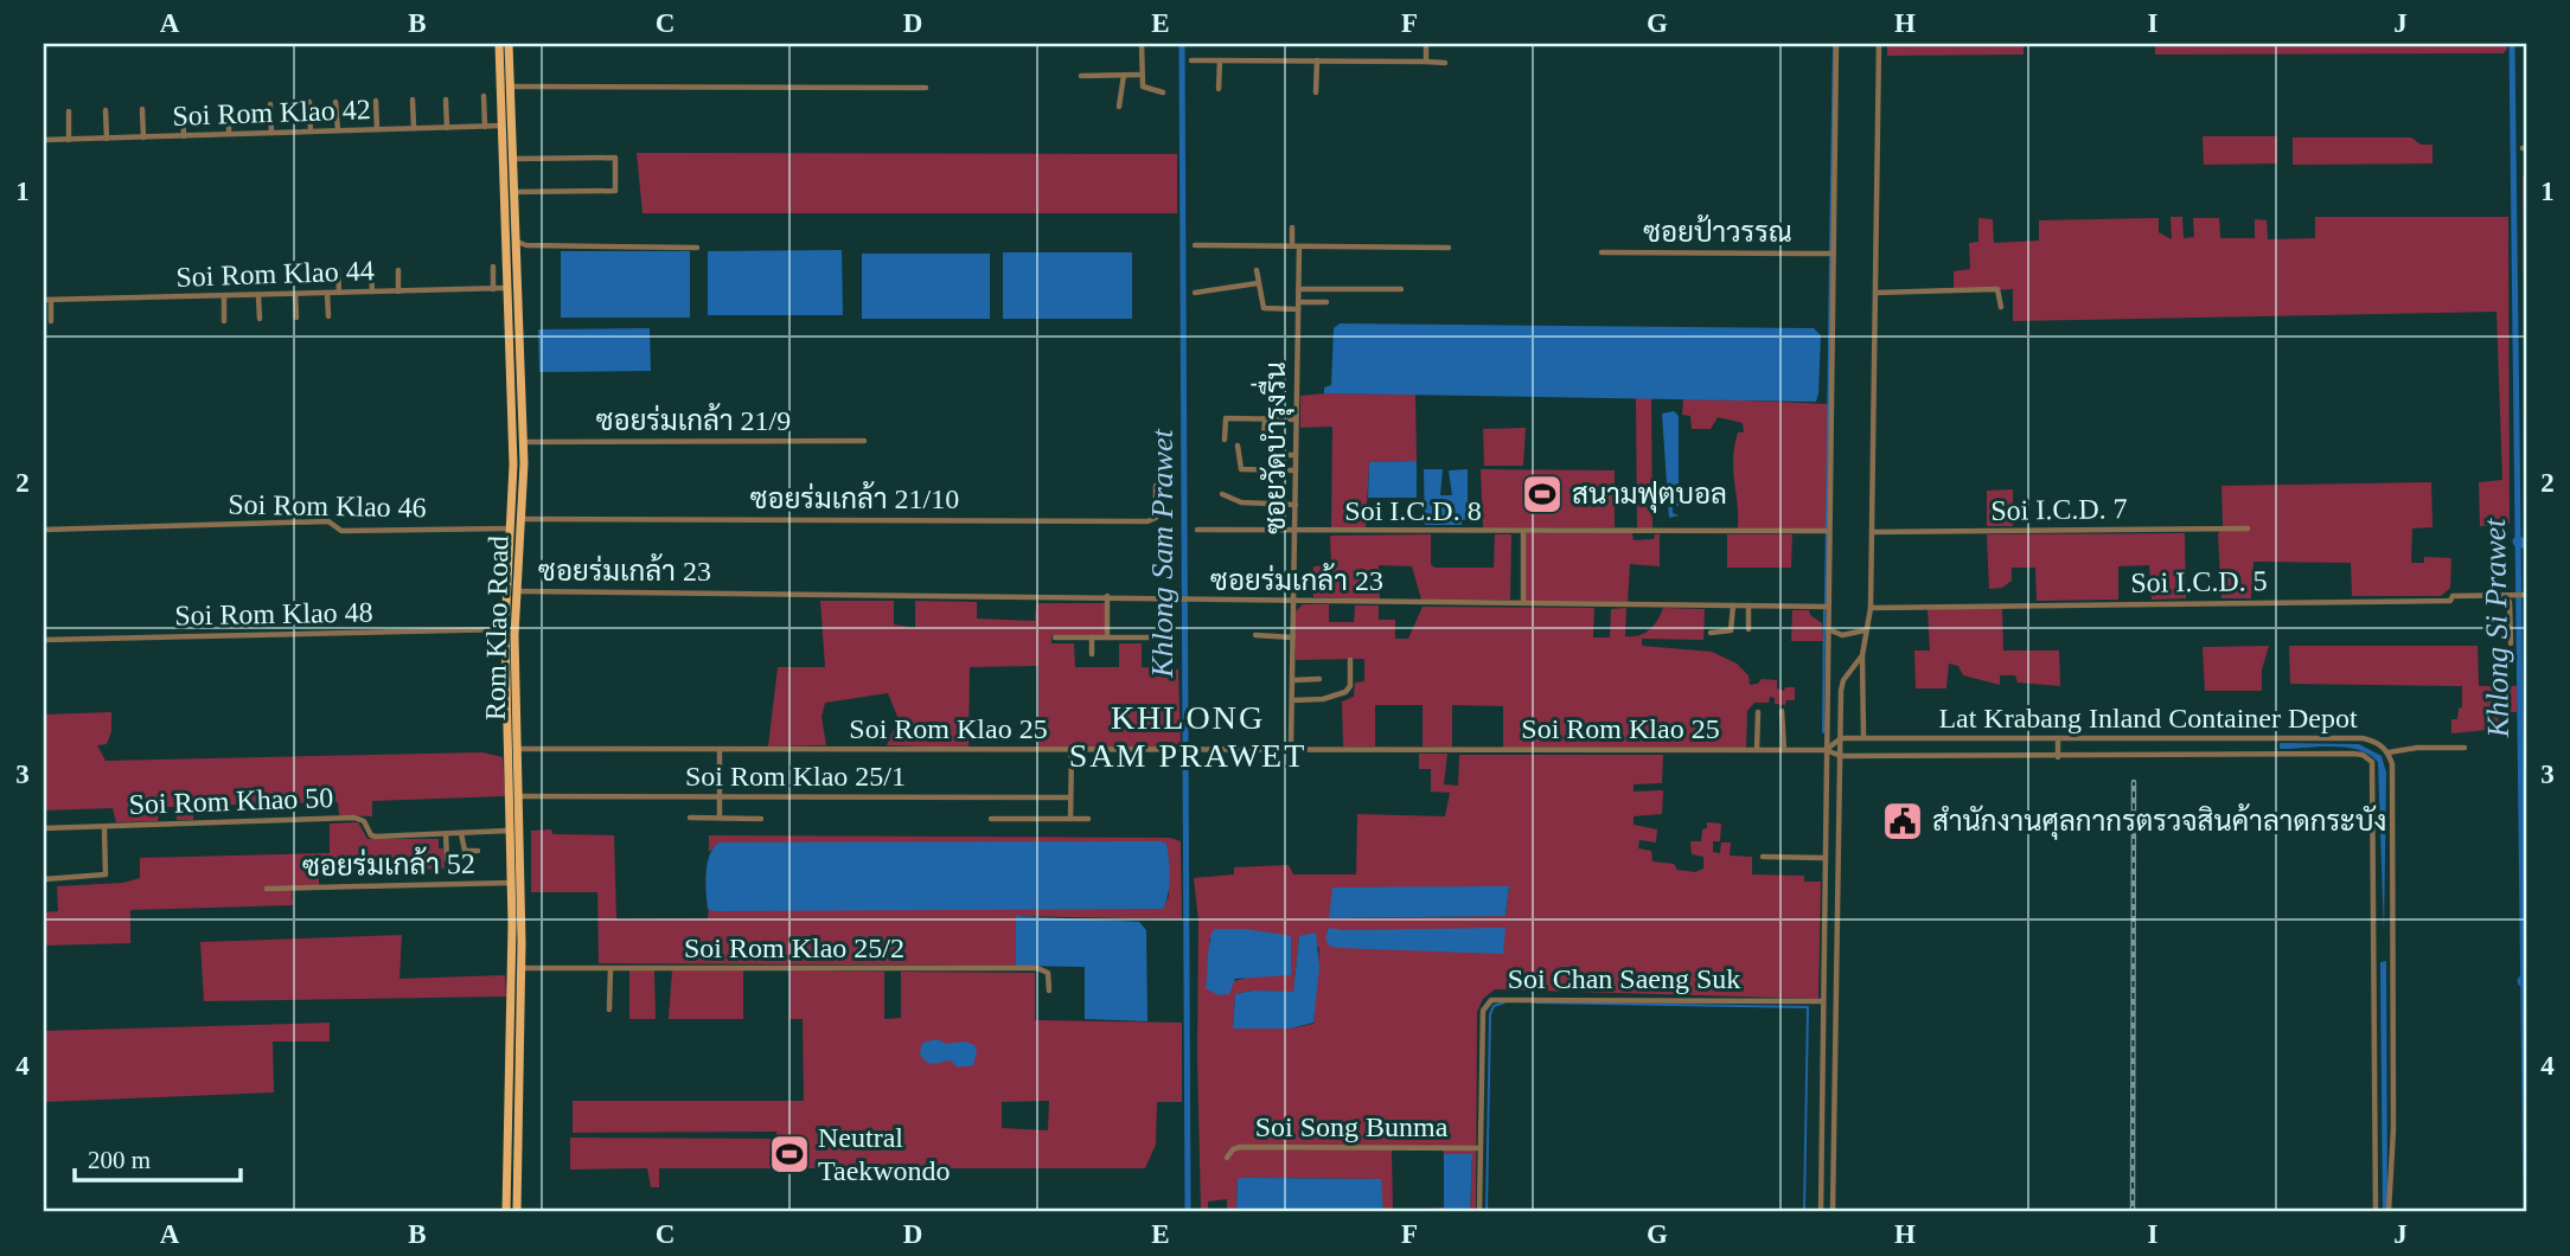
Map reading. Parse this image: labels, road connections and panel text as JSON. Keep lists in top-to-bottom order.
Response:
{
  "streets": {
    "main road": ["Rom Klao Road"],
    "street": [
      "Soi Rom Klao 42",
      "ซอยป้าวรรณ",
      "Soi Rom Klao 44",
      "ซอยร่มเกล้า 21/9",
      "ซอยวัดบำรุงรื่น",
      "ซอยร่มเกล้า 21/10",
      "Soi Rom Klao 46",
      "Soi I.C.D. 7",
      "Soi I.C.D. 8",
      "ซอยร่มเกล้า 23",
      "Soi I.C.D. 5",
      "Soi Rom Klao 48",
      "Lat Krabang Inland Container Depot",
      "Soi Rom Klao 25",
      "Soi Rom Klao 25/1",
      "Soi Rom Khao 50",
      "ซอยร่มเกล้า 52",
      "Soi Rom Klao 25/2",
      "Soi Chan Saeng Suk",
      "Soi Song Bunma"
    ]
  },
  "crossings": [
    ["Soi Rom Klao 42", "Rom Klao Road"],
    ["Soi Rom Klao 44", "Rom Klao Road"],
    ["ซอยร่มเกล้า 21/9", "Rom Klao Road"],
    ["ซอยวัดบำรุงรื่น", "Soi I.C.D. 8"],
    ["ซอยวัดบำรุงรื่น", "ซอยร่มเกล้า 23"],
    ["ซอยวัดบำรุงรื่น", "Soi Rom Klao 25"],
    ["ซอยร่มเกล้า 21/10", "Rom Klao Road"],
    ["Soi Rom Klao 46", "Rom Klao Road"],
    ["ซอยร่มเกล้า 23", "Rom Klao Road"],
    ["Soi Rom Klao 48", "Rom Klao Road"],
    ["Rom Klao Road", "Soi Rom Klao 25"],
    ["Rom Klao Road", "Soi Rom Klao 25/1"],
    ["Rom Klao Road", "Soi Rom Khao 50"],
    ["Rom Klao Road", "ซอยร่มเกล้า 52"],
    ["Rom Klao Road", "Soi Rom Klao 25/2"],
    ["Lat Krabang Inland Container Depot", "Soi Rom Klao 25"],
    ["Soi Chan Saeng Suk", "Soi Song Bunma"]
  ],
  "districts": ["KHLONG SAM PRAWET"],
  "water": ["Khlong Sam Prawet", "Khlong Si Prawet"],
  "places": {
    "sports": ["สนามฟุตบอล", "Neutral Taekwondo"],
    "public building": ["สำนักงานศุลกากรตรวจสินค้าลาดกระบัง"]
  },
  "scale_bar": "200 m",
  "grid": {
    "columns": [
      "A",
      "B",
      "C",
      "D",
      "E",
      "F",
      "G",
      "H",
      "I",
      "J"
    ],
    "rows": [
      "1",
      "2",
      "3",
      "4"
    ]
  }
}
